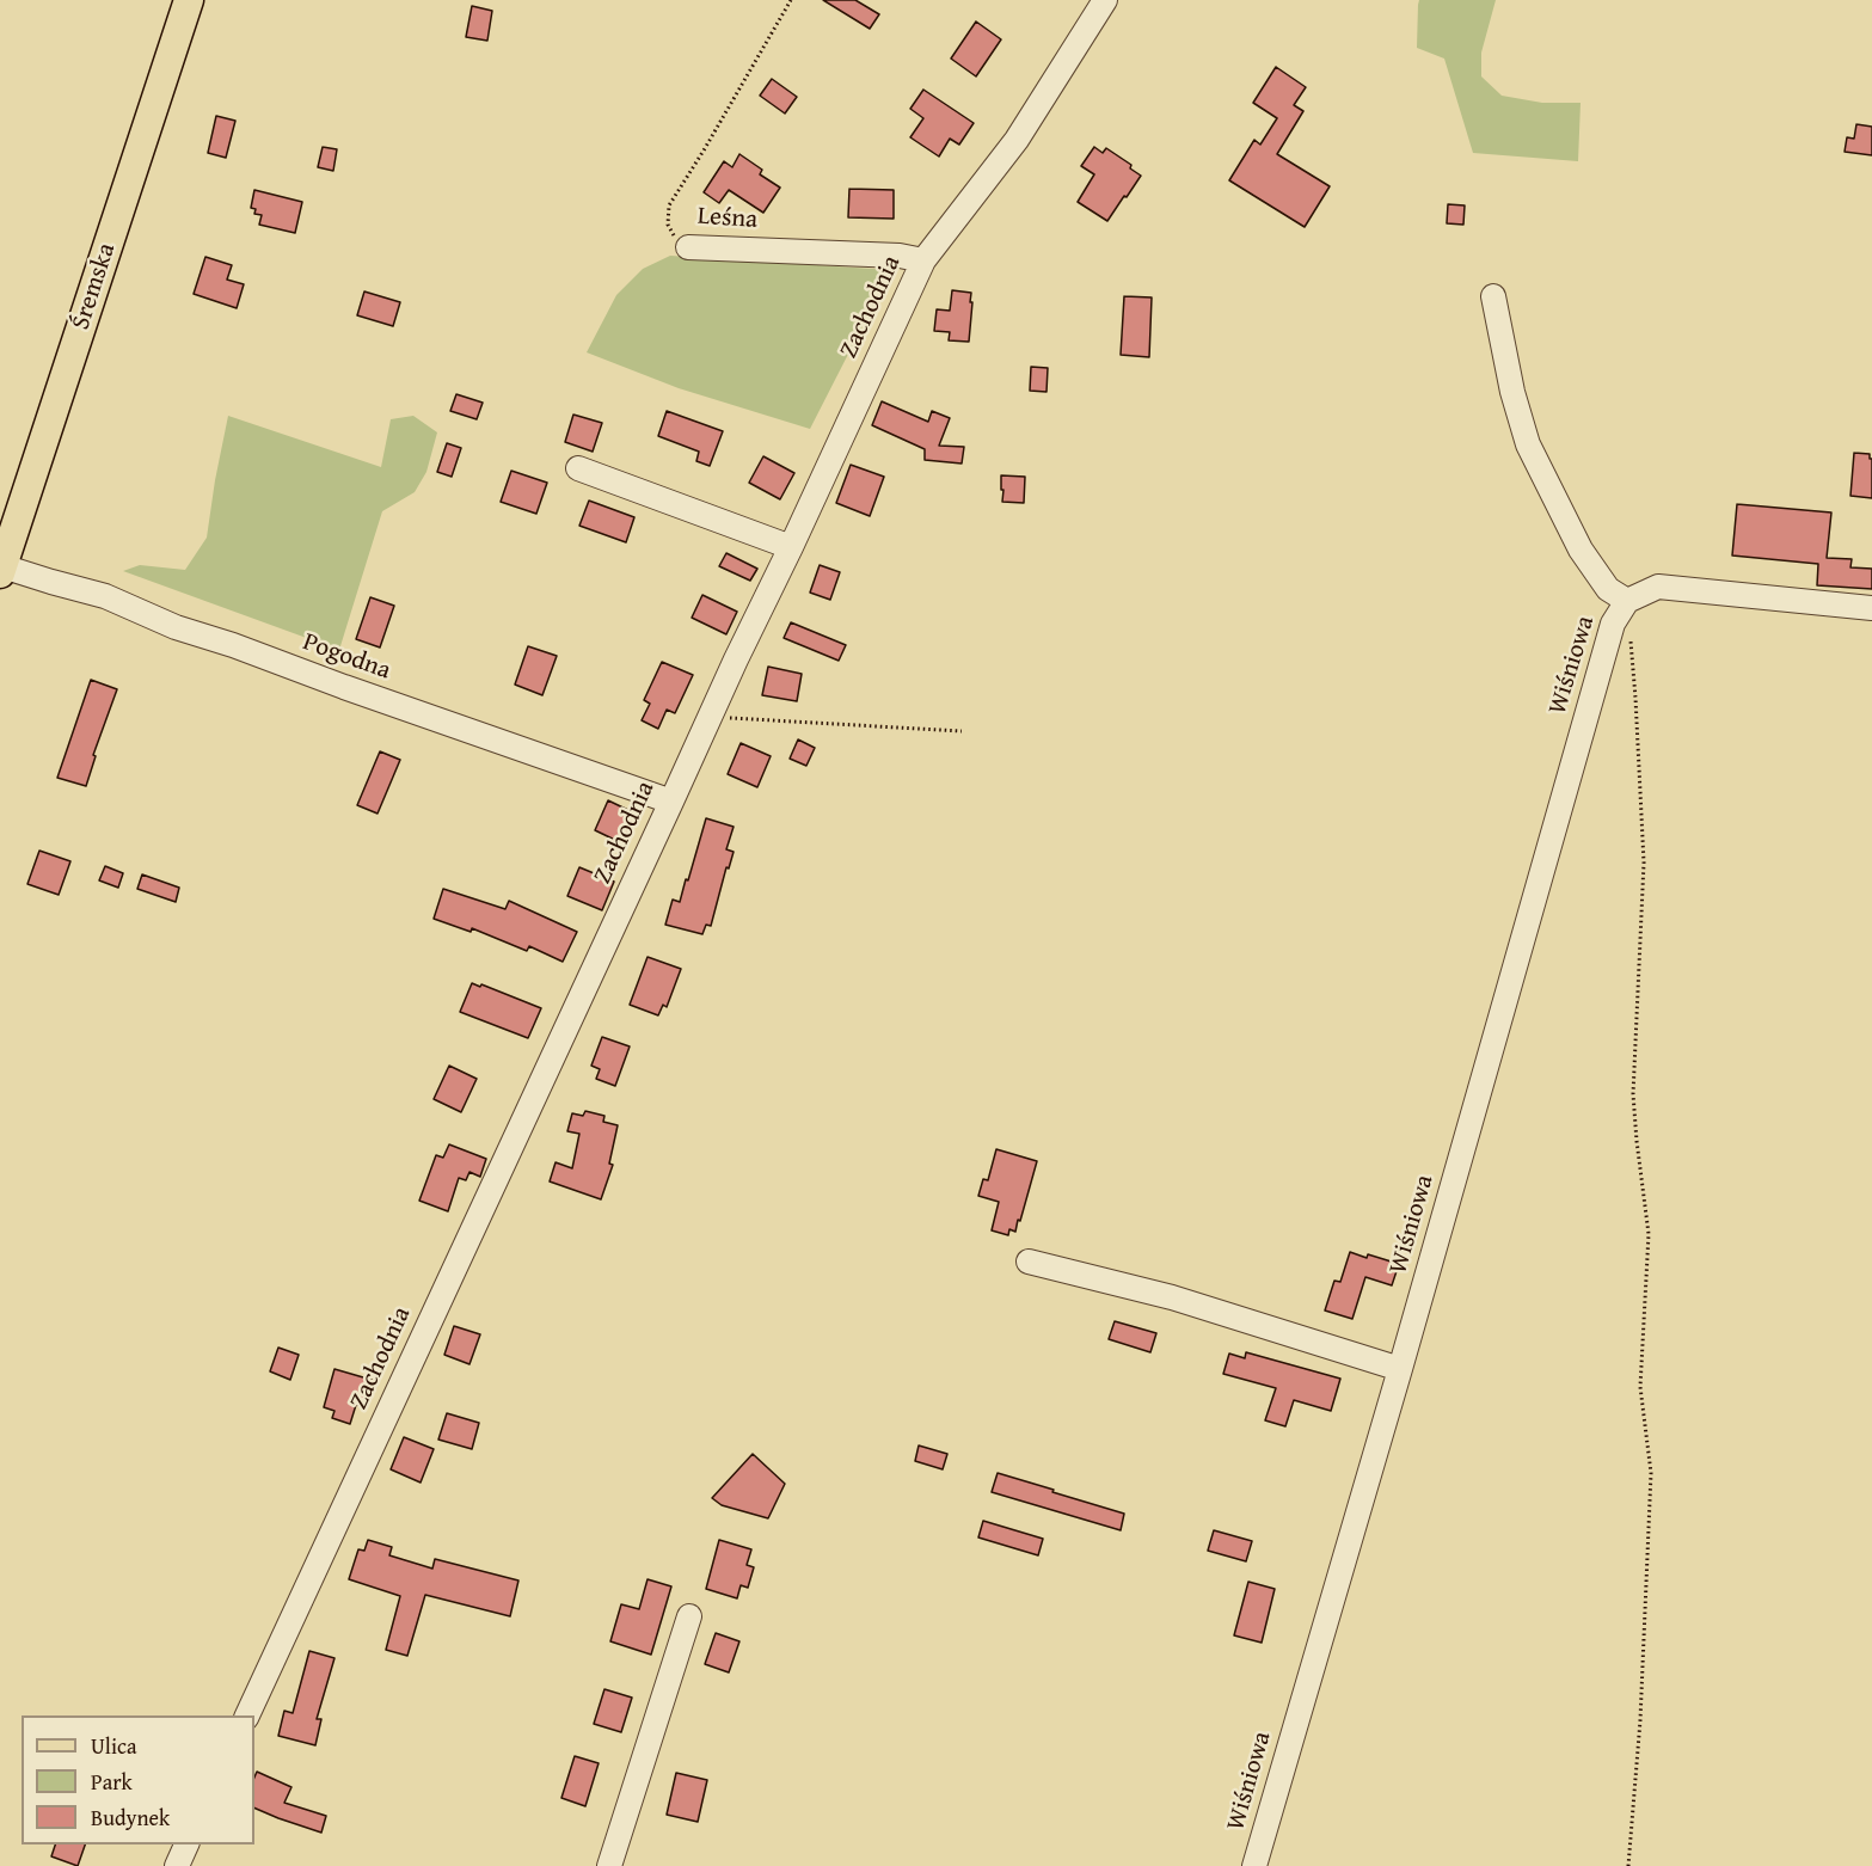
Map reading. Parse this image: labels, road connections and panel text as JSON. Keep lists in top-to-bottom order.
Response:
{
  "streets": {
    "main road": ["Śremska"],
    "street": [
      "Leśna",
      "Zachodnia",
      "Pogodna",
      "Wiśniowa"
    ]
  },
  "crossings": [
    ["Leśna", "Zachodnia"],
    ["Śremska", "Pogodna"],
    ["Zachodnia", "Pogodna"]
  ],
  "legend": ["Ulica", "Park", "Budynek"]
}
